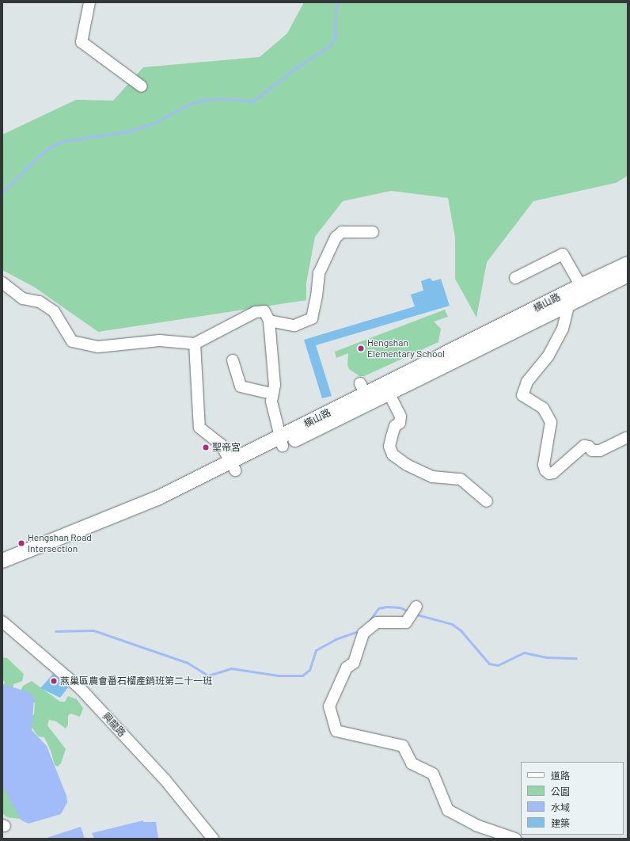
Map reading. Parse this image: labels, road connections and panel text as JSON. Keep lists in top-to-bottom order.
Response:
{
  "streets": {
    "main road": ["橫山路"],
    "street": ["興龍路"]
  },
  "places": [
    "Hengshan Elementary School",
    "聖帝宮",
    "Hengshan Road Intersection",
    "燕巢區農會番石榴產銷班第二十一班"
  ],
  "legend": [
    "道路",
    "公園",
    "水域",
    "建築"
  ]
}
